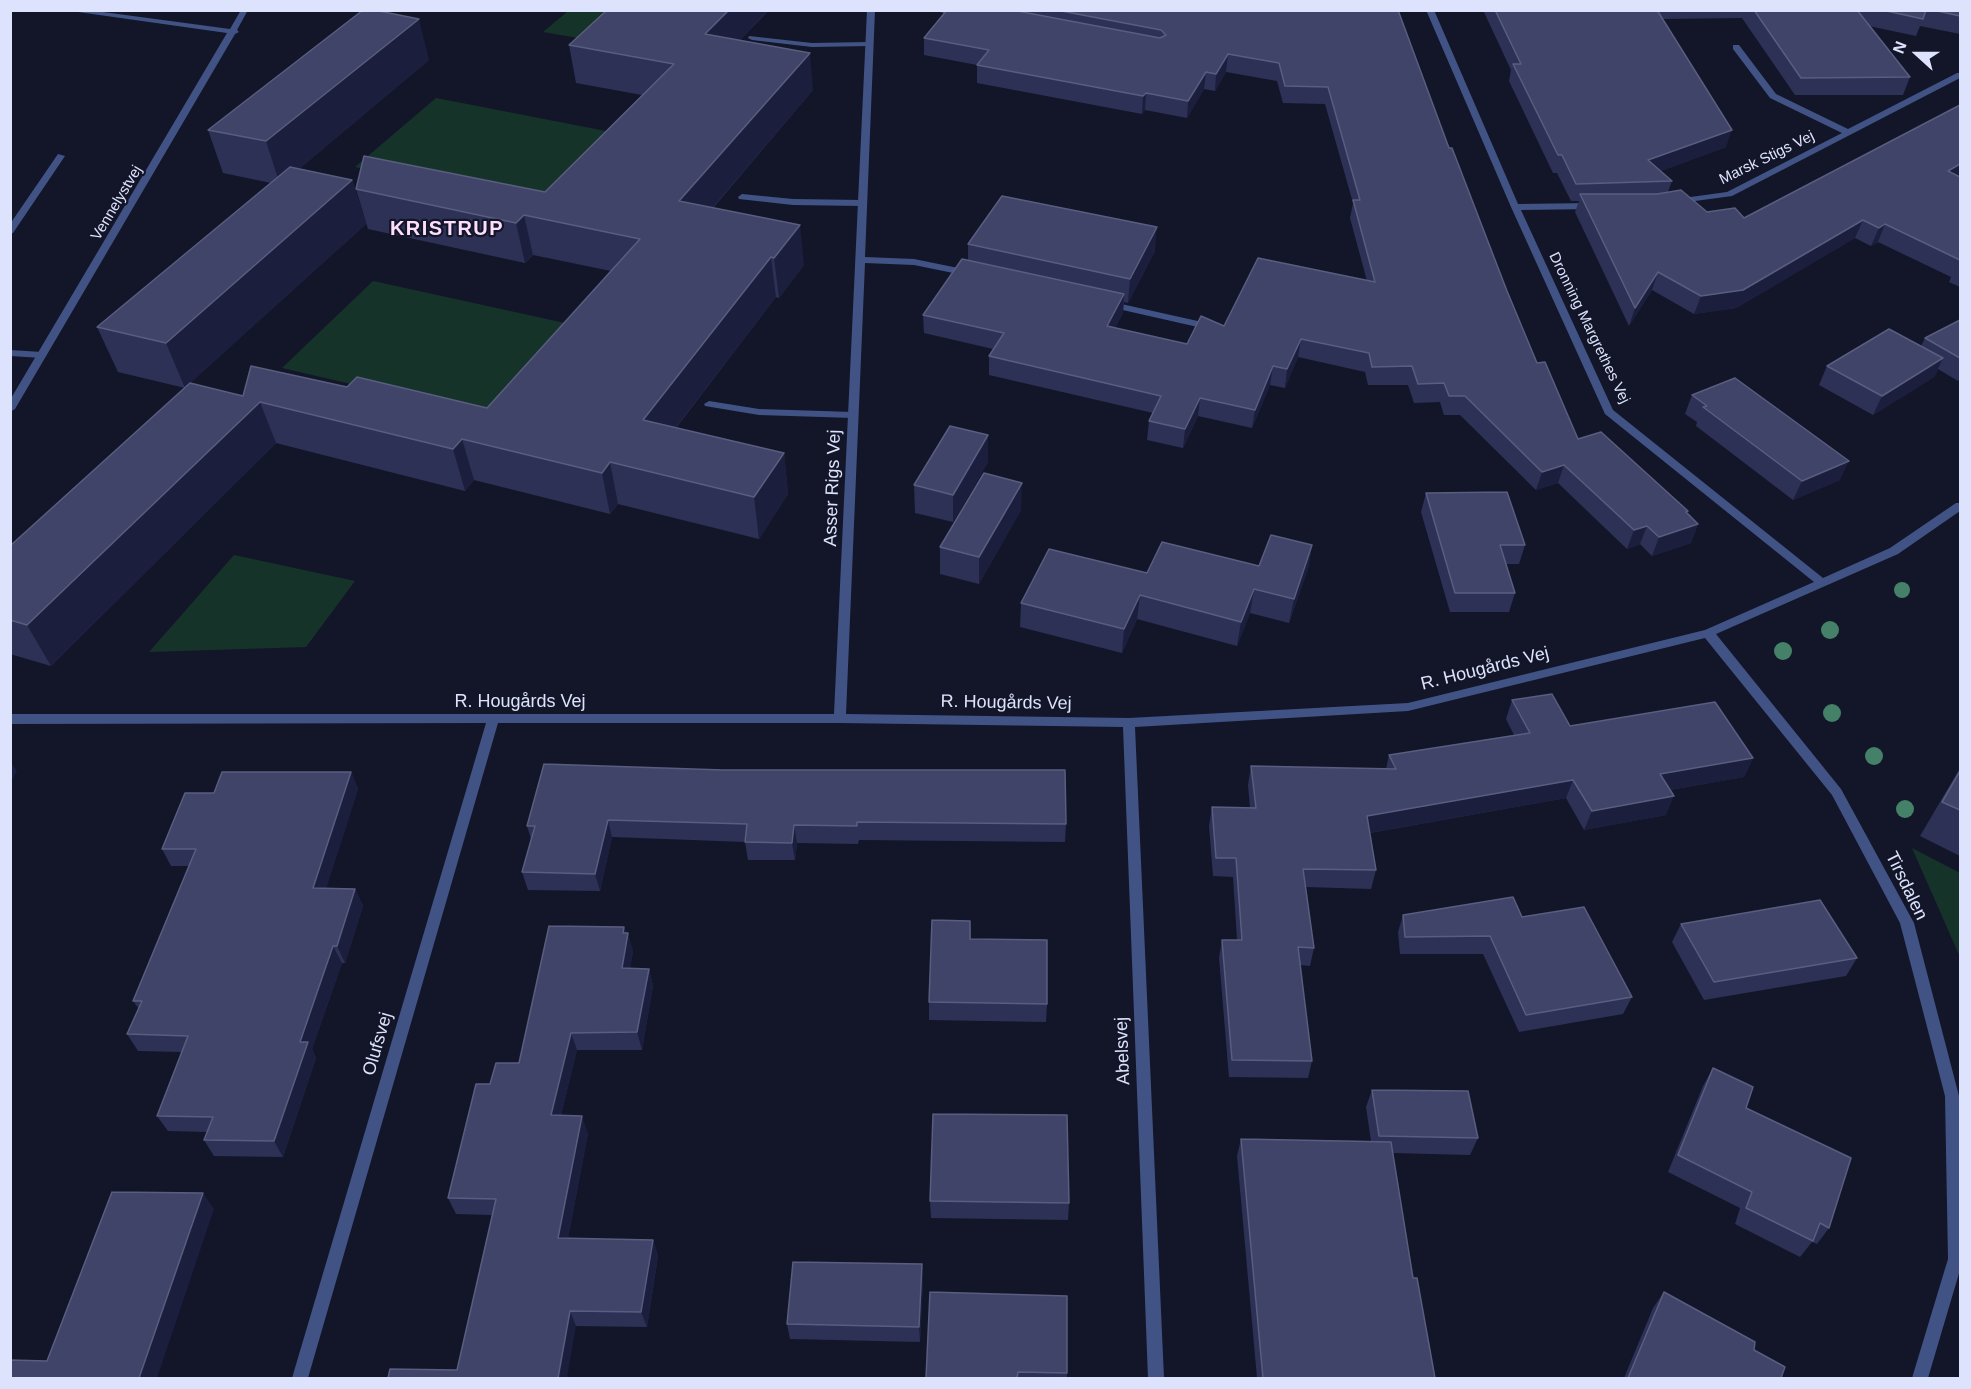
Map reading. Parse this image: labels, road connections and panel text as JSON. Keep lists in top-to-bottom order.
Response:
{
  "streets": {
    "street": [
      "Marsk Stigs Vej",
      "Vennelystvej",
      "Dronning Margrethes Vej",
      "Asser Rigs Vej",
      "R. Hougårds Vej",
      "Tirsdalen",
      "Olufsvej",
      "Abelsvej"
    ]
  },
  "crossings": [
    ["Dronning Margrethes Vej", "R. Hougårds Vej"],
    ["Asser Rigs Vej", "R. Hougårds Vej"],
    ["R. Hougårds Vej", "Tirsdalen"],
    ["R. Hougårds Vej", "Olufsvej"],
    ["R. Hougårds Vej", "Abelsvej"]
  ],
  "districts": ["KRISTRUP"],
  "north": "left"
}
